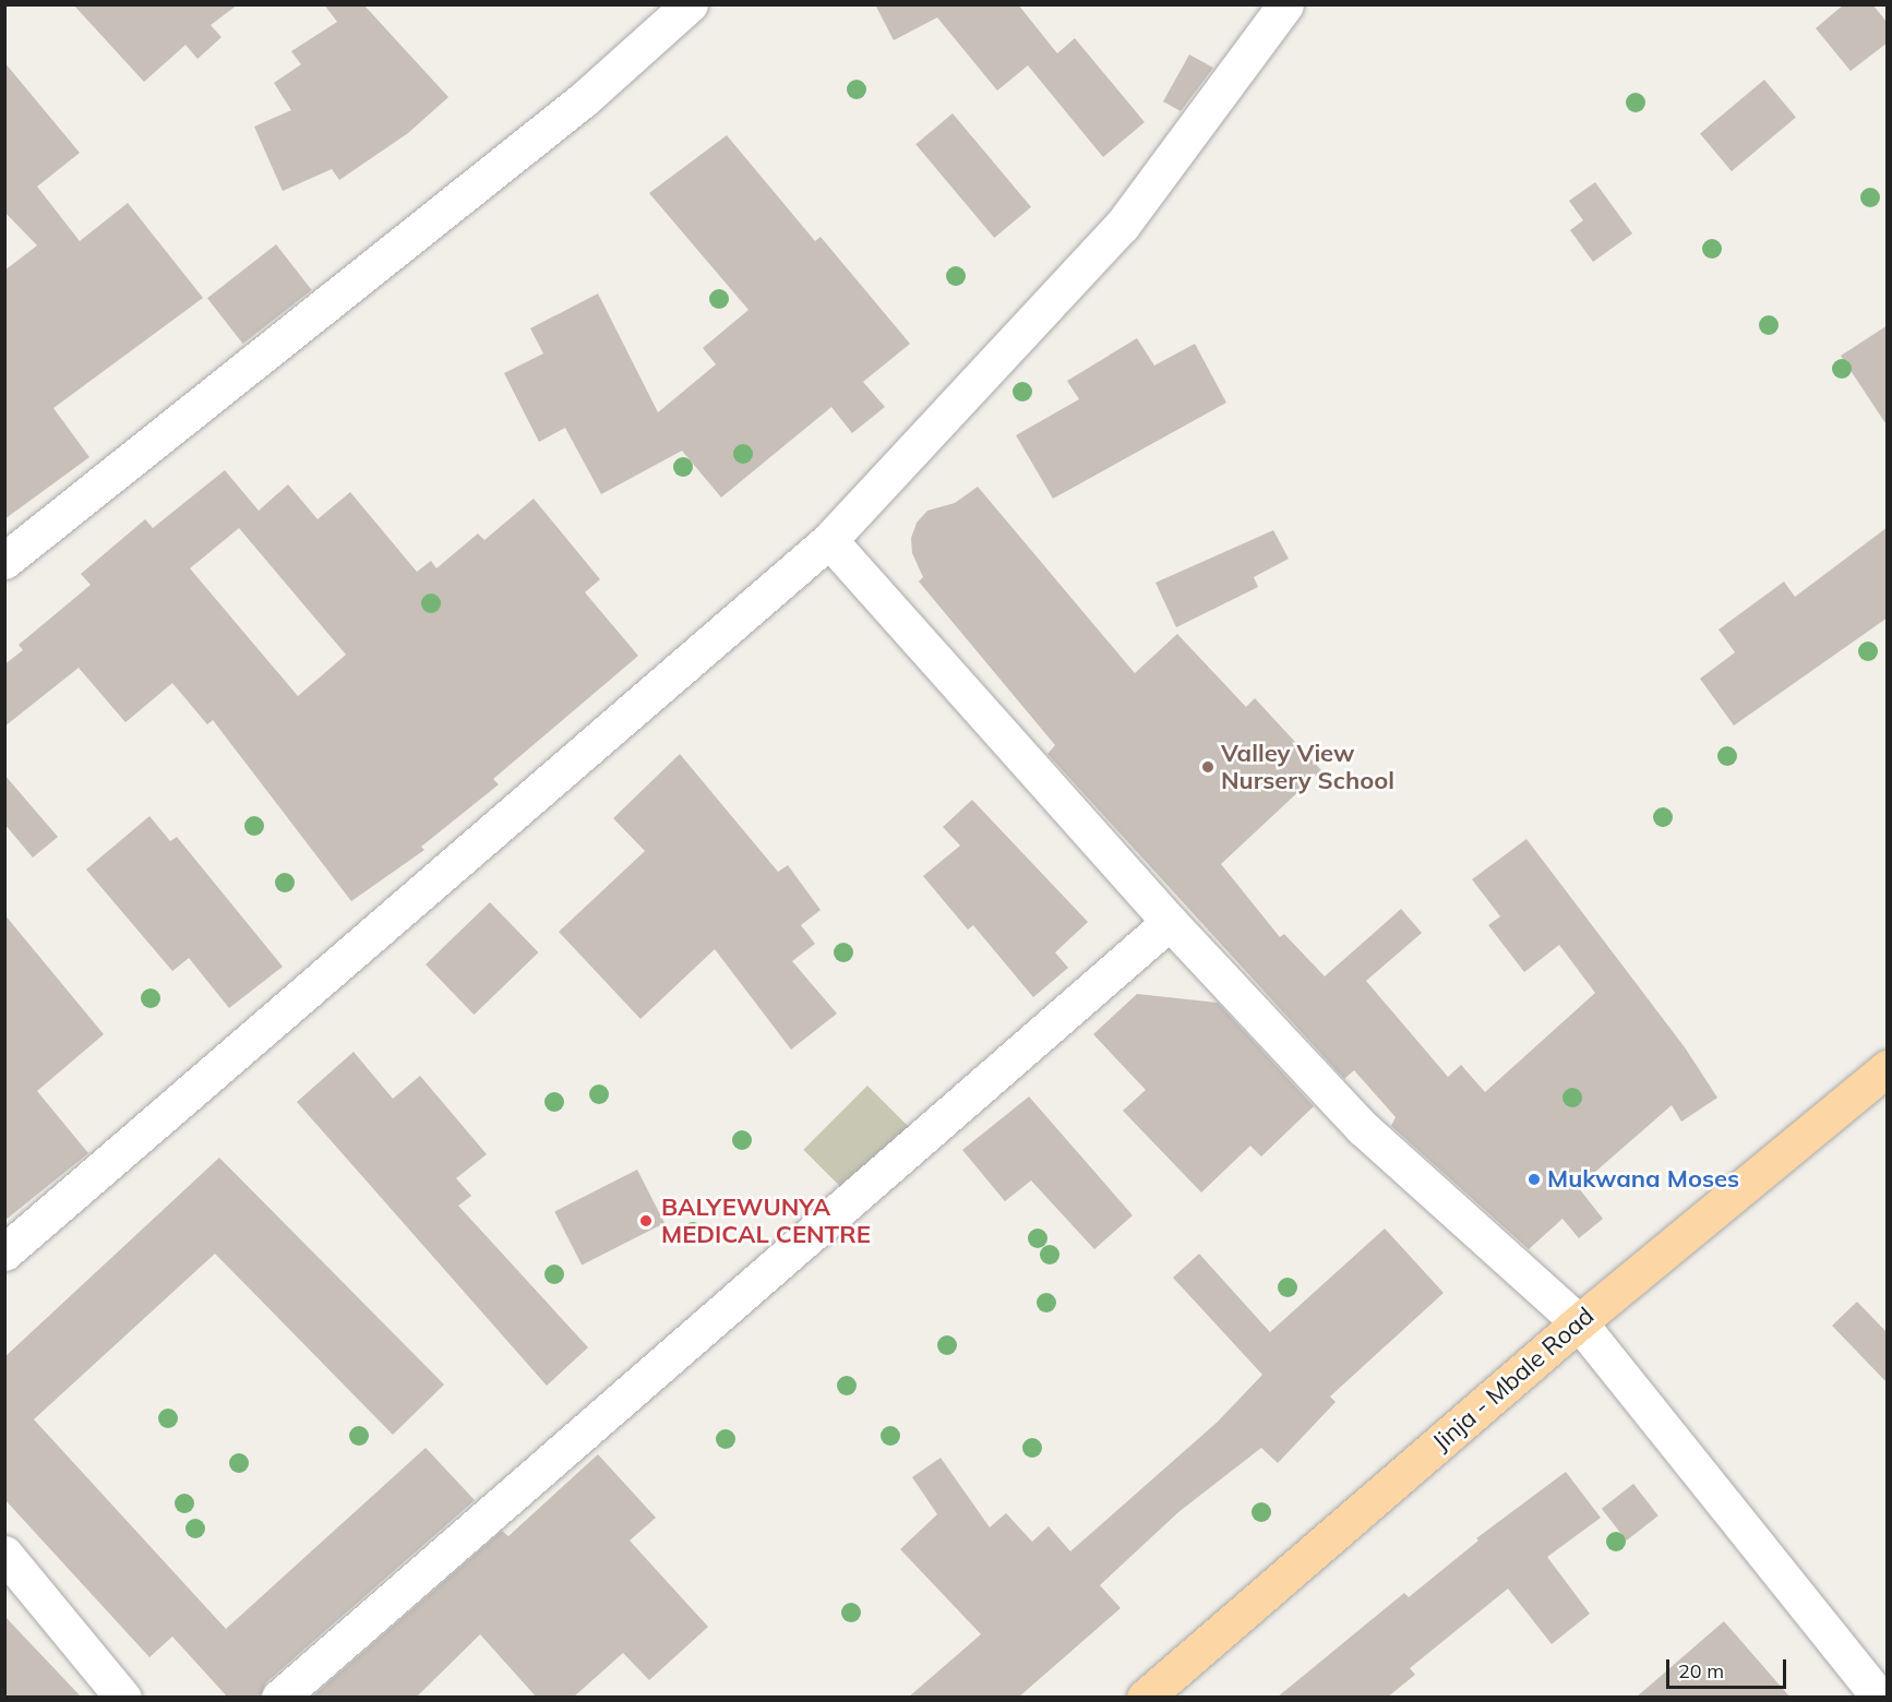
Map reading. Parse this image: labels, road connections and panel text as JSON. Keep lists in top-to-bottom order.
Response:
{
  "streets": {
    "main road": ["Jinja - Mbale Road"]
  },
  "places": ["Valley View Nursery School", "Mukwana Moses", "BALYEWUNYA MEDICAL CENTRE"],
  "scale_bar": "20 m"
}
